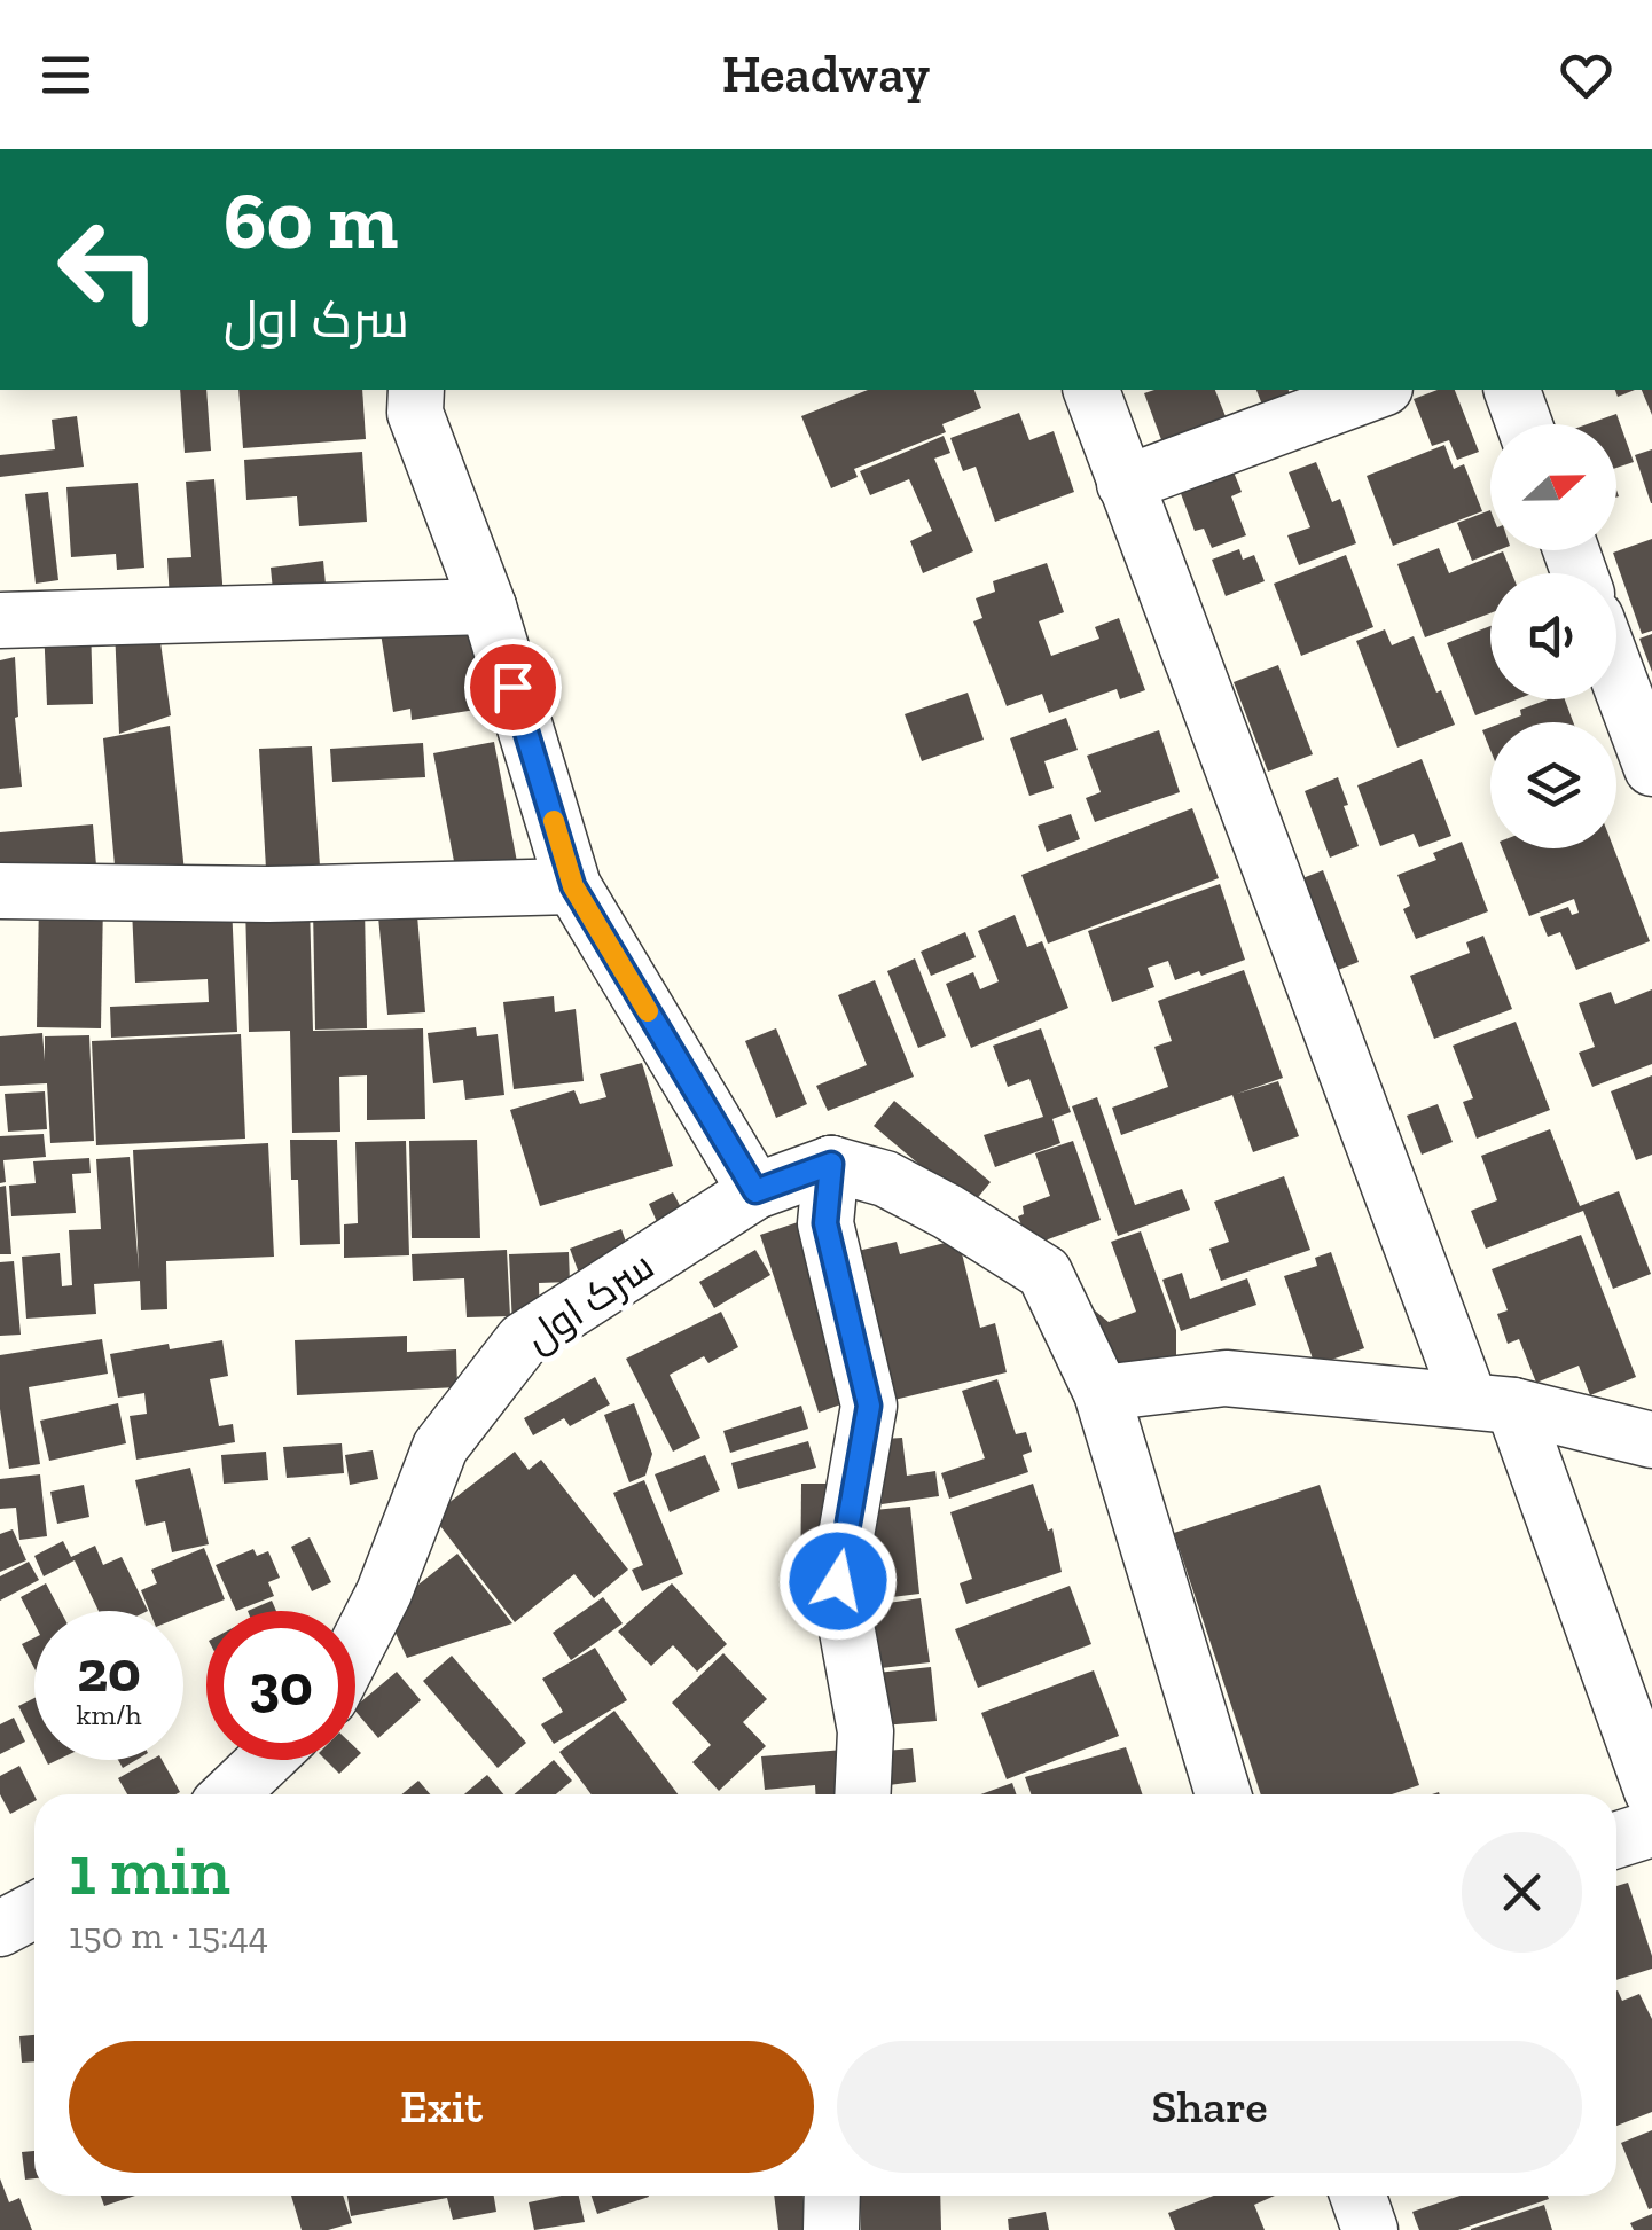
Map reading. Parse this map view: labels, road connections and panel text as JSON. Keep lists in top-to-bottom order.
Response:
{
  "streets": {
    "street": ["سرک اول"]
  },
  "north": "right",
  "page": {
    "header": "Headway",
    "turn": ["60 m", "سرک اول"],
    "speed": "20 km/h",
    "limit": "30",
    "heading": ["1 min", "150 m · 15:44"],
    "buttons": ["Exit", "Share"]
  }
}
